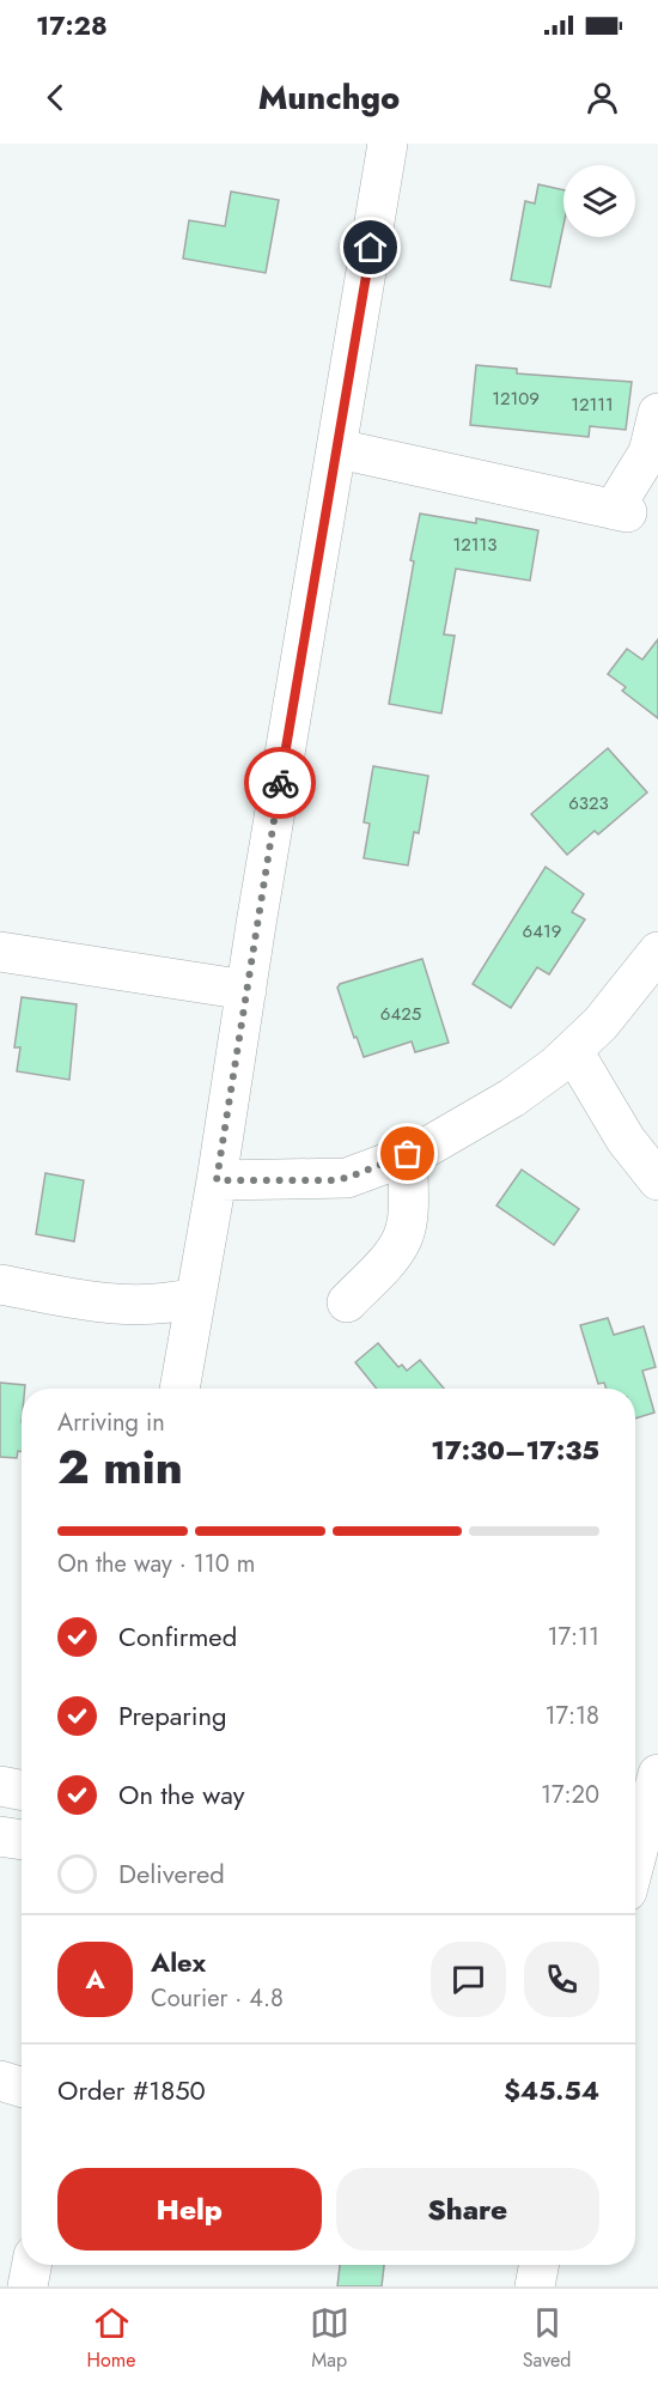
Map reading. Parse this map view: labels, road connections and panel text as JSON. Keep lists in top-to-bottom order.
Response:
{
  "house_numbers": [
    "12109",
    "12111",
    "12113",
    "6323",
    "6419",
    "6425"
  ],
  "page": {
    "status": "17:28",
    "header": "Munchgo",
    "heading": ["2 min", "Arriving in", "17:30–17:35"],
    "panel": [
      "Alex",
      "Courier · 4.8",
      "Order #1850",
      "$45.54"
    ],
    "bar": "On the way · 110 m",
    "list": [
      ["Confirmed", "17:11"],
      ["Preparing", "17:18"],
      ["On the way", "17:20"],
      "Delivered"
    ],
    "round": "A",
    "buttons": ["Help", "Share"],
    "tabs": ["Home", "Map", "Saved"]
  }
}
